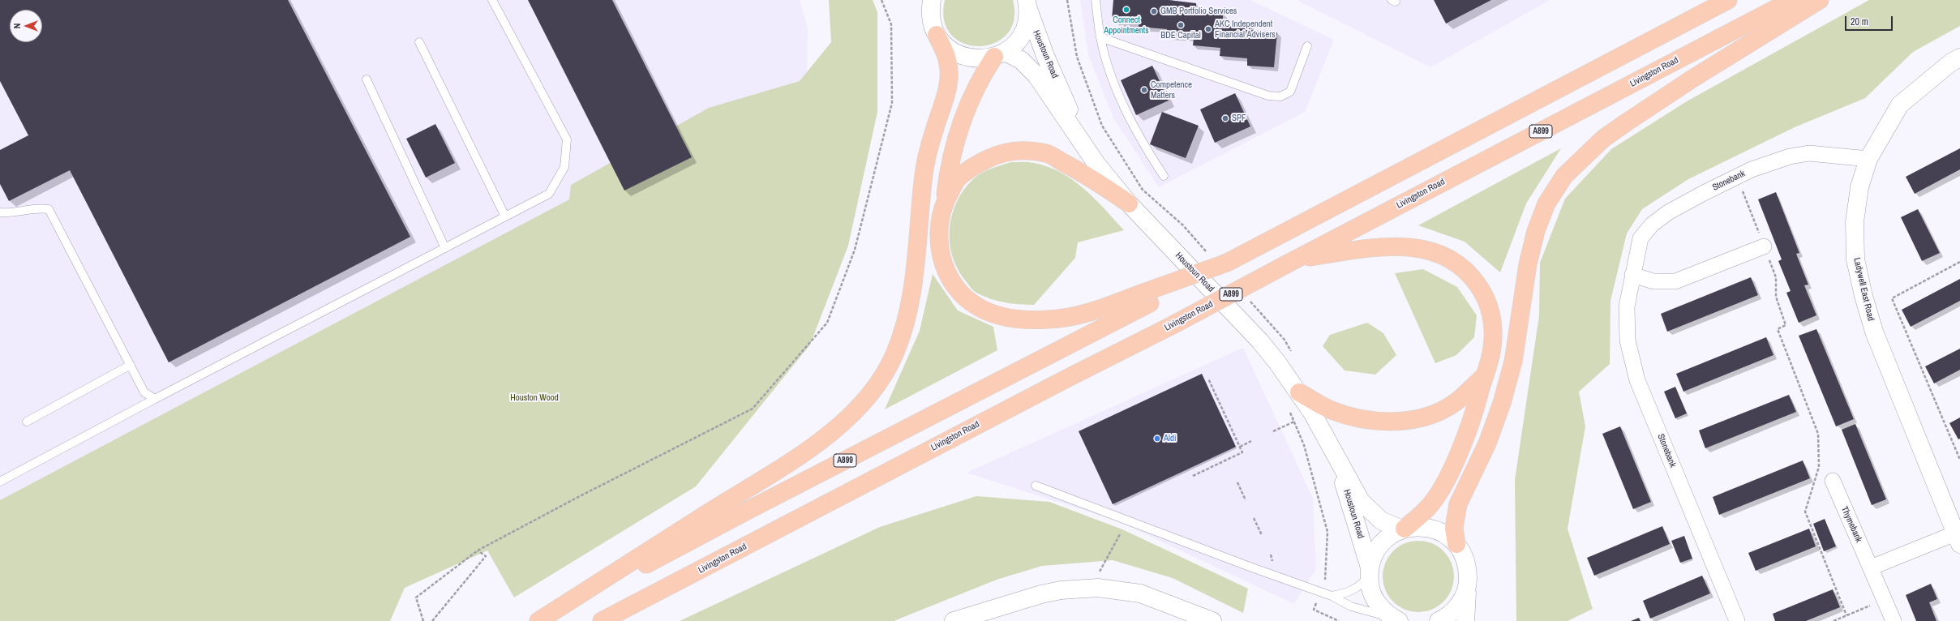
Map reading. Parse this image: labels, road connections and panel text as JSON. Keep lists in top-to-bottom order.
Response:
{
  "streets": {
    "main road": ["Livingston Road", "A899"],
    "street": [
      "Houstoun Road",
      "Stonebank",
      "Ladywell East Road",
      "Thymebank"
    ]
  },
  "crossings": [
    ["Stonebank", "Ladywell East Road"]
  ],
  "parks": ["Houston Wood"],
  "places": [
    "Connect Appointments",
    "GMB Portfolio Services",
    "BDE Capital",
    "AKC Independent Financial Advisers",
    "Competence Matters",
    "SPF",
    "Aldi"
  ],
  "scale_bar": "20 m",
  "north": "left"
}
